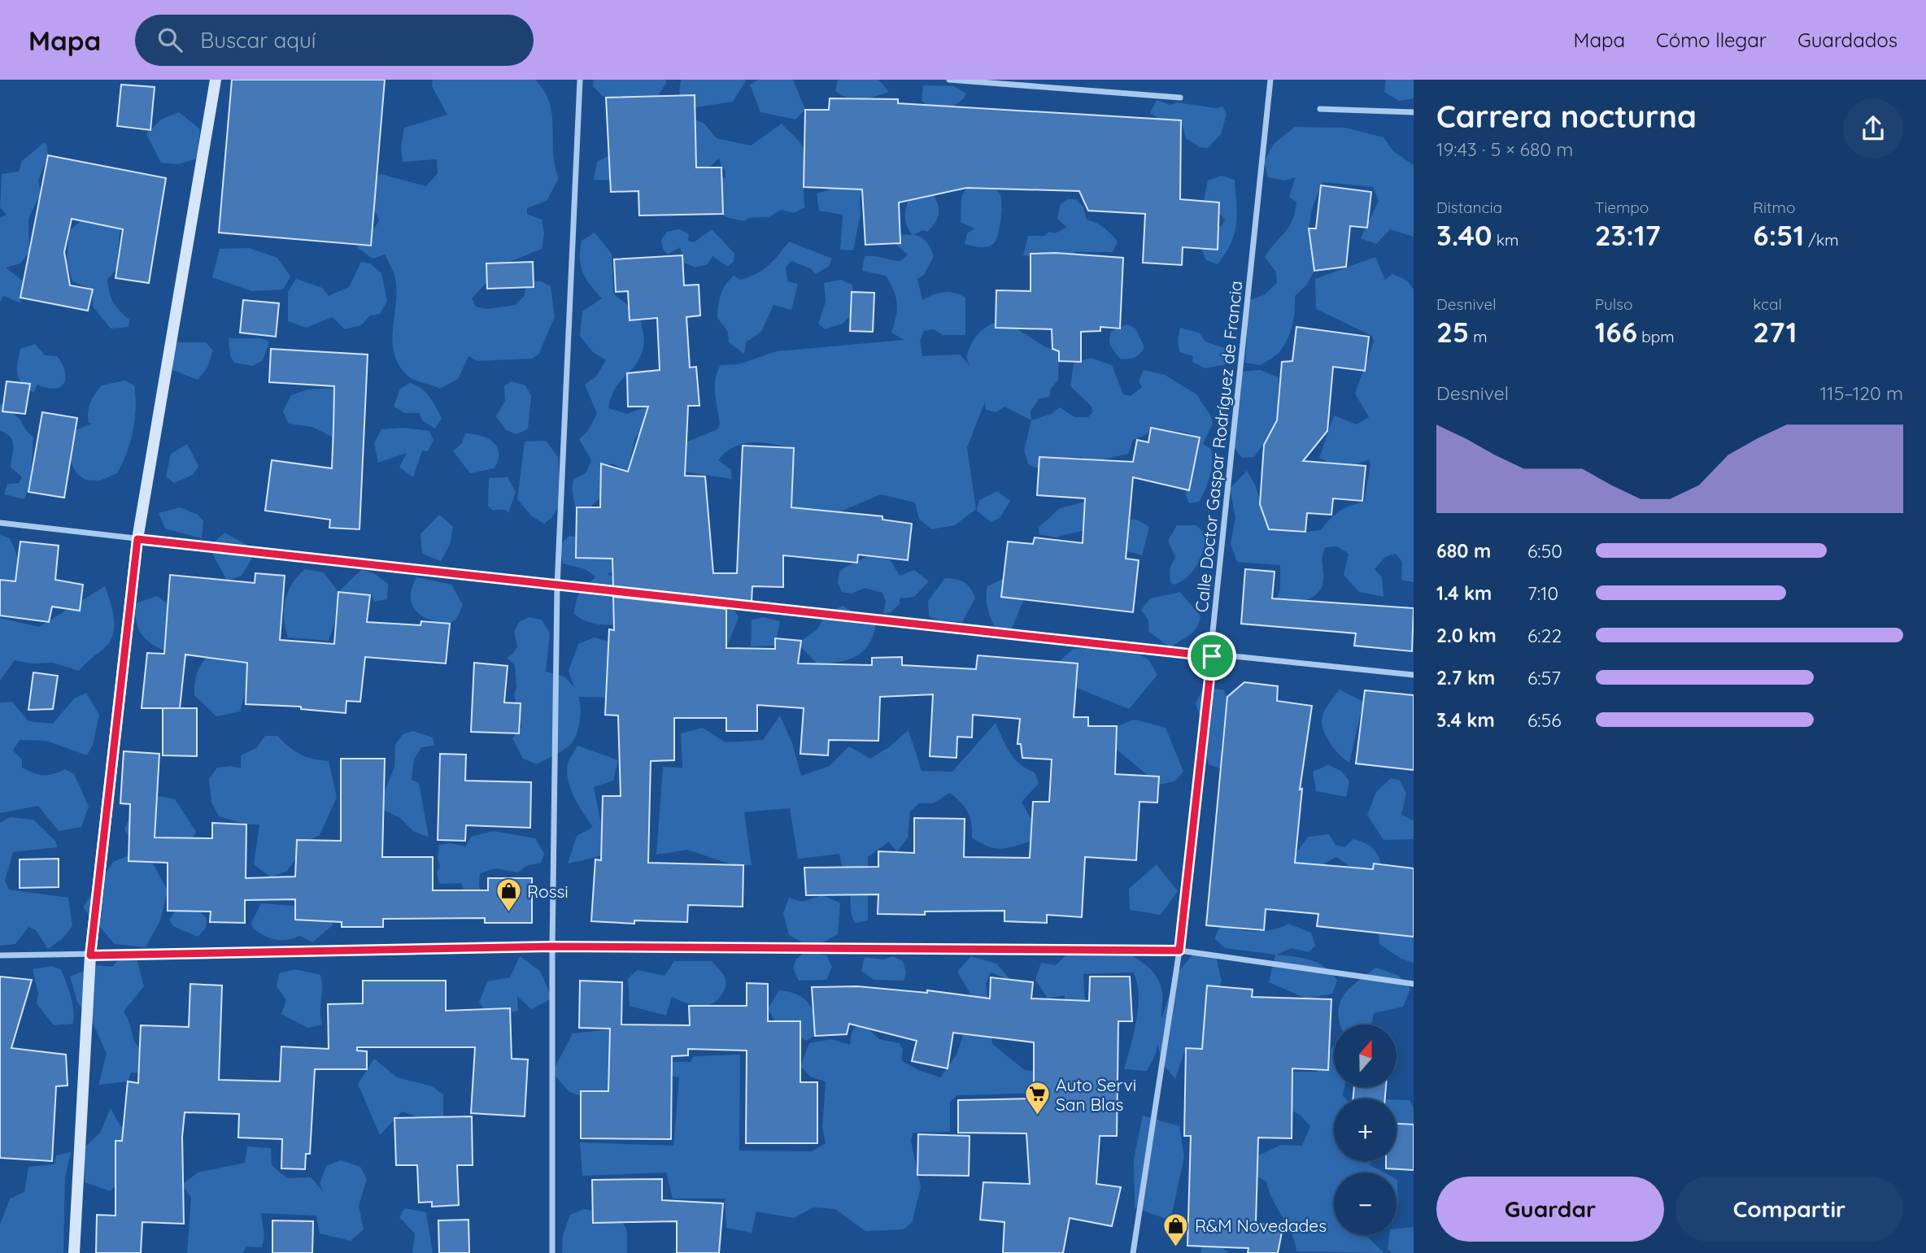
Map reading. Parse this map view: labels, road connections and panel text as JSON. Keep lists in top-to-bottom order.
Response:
{
  "streets": {
    "street": ["Calle Doctor Gaspar Rodríguez de Francia"]
  },
  "places": {
    "shop": ["Rossi", "R&M Novedades"],
    "supermarket": ["Auto Servi San Blas"]
  },
  "north": "top",
  "page": {
    "header": "Mapa",
    "search": "Buscar aquí",
    "nav": ["Mapa", "Cómo llegar", "Guardados"],
    "heading": ["Carrera nocturna", "19:43 · 5 × 680 m"],
    "stats": [
      ["Distancia", "3.40 km"],
      ["Tiempo", "23:17"],
      ["Ritmo", "6:51 /km"],
      ["Desnivel", "25 m"],
      ["Pulso", "166 bpm"],
      ["kcal", "271"]
    ],
    "chart": ["Desnivel", "115–120 m"],
    "list": [
      {
        "name": "680 m",
        "note": "6:50"
      },
      {
        "name": "1.4 km",
        "note": "7:10"
      },
      {
        "name": "2.0 km",
        "note": "6:22"
      },
      {
        "name": "2.7 km",
        "note": "6:57"
      },
      {
        "name": "3.4 km",
        "note": "6:56"
      }
    ],
    "map_buttons": ["+", "−"],
    "buttons": ["Guardar", "Compartir"]
  }
}
